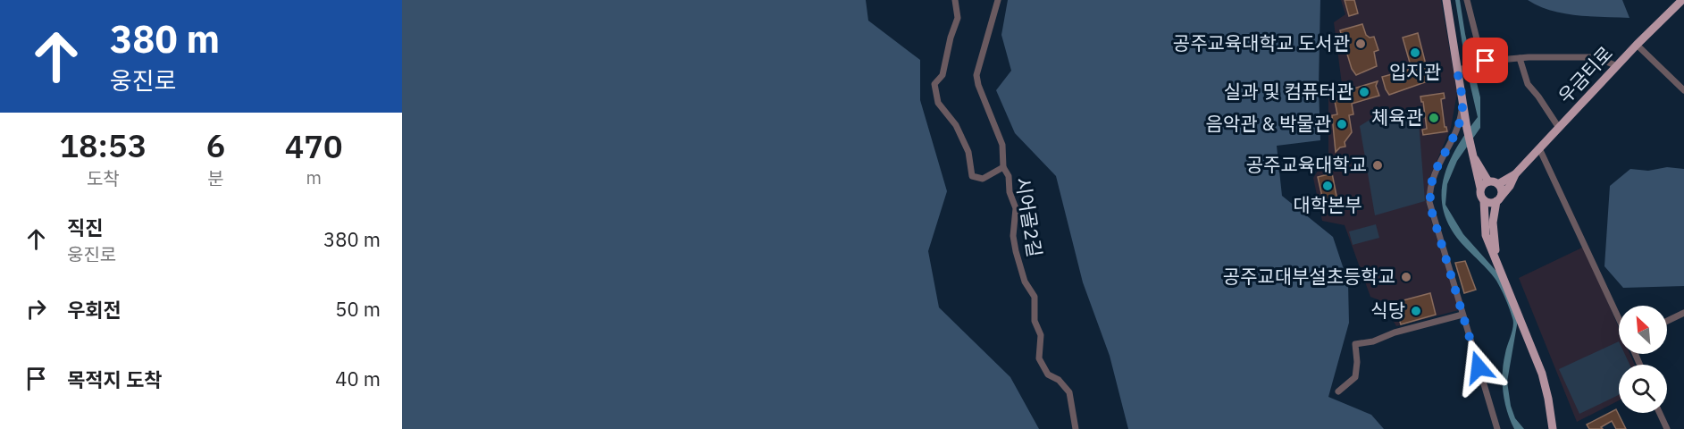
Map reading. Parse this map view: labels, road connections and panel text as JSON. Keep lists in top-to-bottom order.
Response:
{
  "streets": {
    "main road": ["우금티로"],
    "street": ["시어골2길"]
  },
  "places": [
    "공주교육대학교 도서관",
    "입지관",
    "실과 및 컴퓨터관",
    "체육관",
    "음악관 & 박물관",
    "공주교육대학교",
    "대학본부",
    "공주교대부설초등학교",
    "식당"
  ],
  "north": "top left",
  "page": {
    "turn": ["380 m", "웅진로"],
    "eta": [
      "18:53",
      "도착",
      "6",
      "분",
      "470",
      "m"
    ],
    "list": [
      {
        "name": "직진",
        "note": "웅진로",
        "value": "380 m"
      },
      {
        "name": "우회전",
        "value": "50 m"
      },
      {
        "name": "목적지 도착",
        "value": "40 m"
      }
    ]
  }
}
